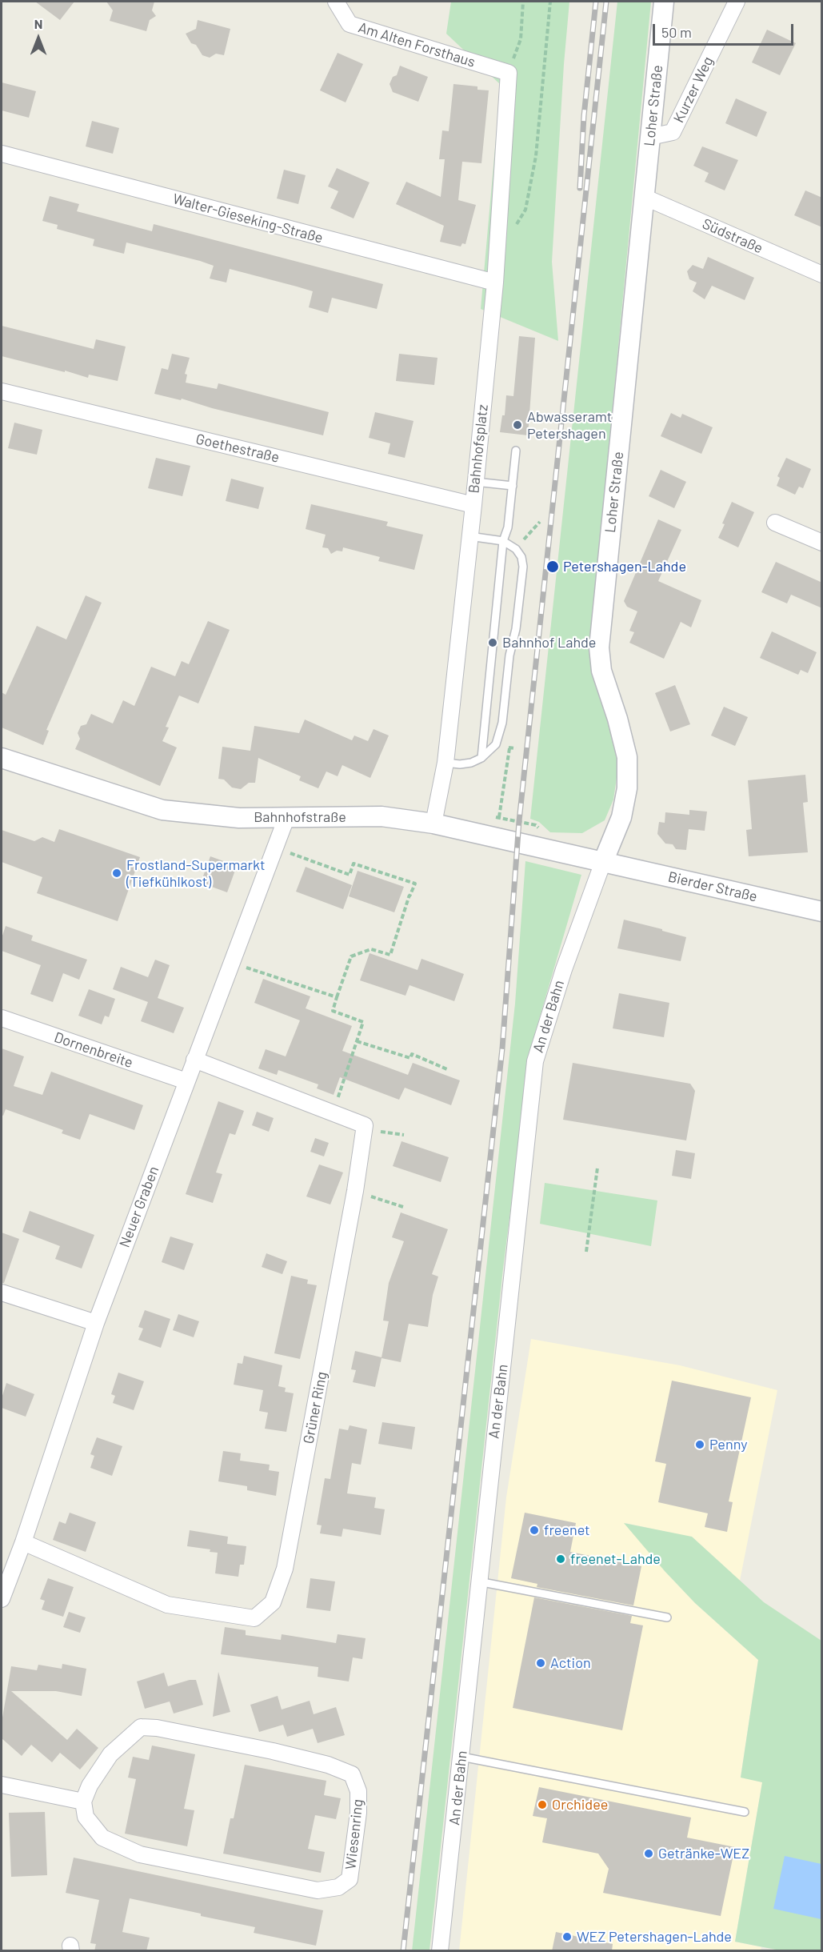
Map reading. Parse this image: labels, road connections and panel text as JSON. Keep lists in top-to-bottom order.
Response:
{
  "streets": {
    "street": [
      "Am Alten Forsthaus",
      "Kurzer Weg",
      "Loher Straße",
      "Walter-Gieseking-Straße",
      "Südstraße",
      "Goethestraße",
      "Bahnhofsplatz",
      "Bahnhofstraße",
      "Bierder Straße",
      "An der Bahn",
      "Dornenbreite",
      "Neuer Graben",
      "Grüner Ring",
      "Wiesenring"
    ]
  },
  "crossings": [
    ["Am Alten Forsthaus", "Bahnhofsplatz"],
    ["Kurzer Weg", "Loher Straße"],
    ["Loher Straße", "Südstraße"],
    ["Loher Straße", "Bahnhofstraße"],
    ["Loher Straße", "Bierder Straße"],
    ["Loher Straße", "An der Bahn"],
    ["Walter-Gieseking-Straße", "Bahnhofsplatz"],
    ["Goethestraße", "Bahnhofsplatz"],
    ["Bahnhofsplatz", "Bahnhofstraße"],
    ["Bahnhofstraße", "Bierder Straße"],
    ["Bahnhofstraße", "An der Bahn"],
    ["Bahnhofstraße", "Neuer Graben"],
    ["Bierder Straße", "An der Bahn"],
    ["Dornenbreite", "Neuer Graben"],
    ["Neuer Graben", "Grüner Ring"]
  ],
  "places": [
    "Abwasseramt Petershagen",
    "Petershagen-Lahde",
    "Bahnhof Lahde",
    "Frostland-Supermarkt (Tiefkühlkost)",
    "Penny",
    "freenet",
    "freenet-Lahde",
    "Action",
    "Orchidee",
    "Getränke-WEZ",
    "WEZ Petershagen-Lahde"
  ],
  "scale_bar": "50 m",
  "north": "top"
}
